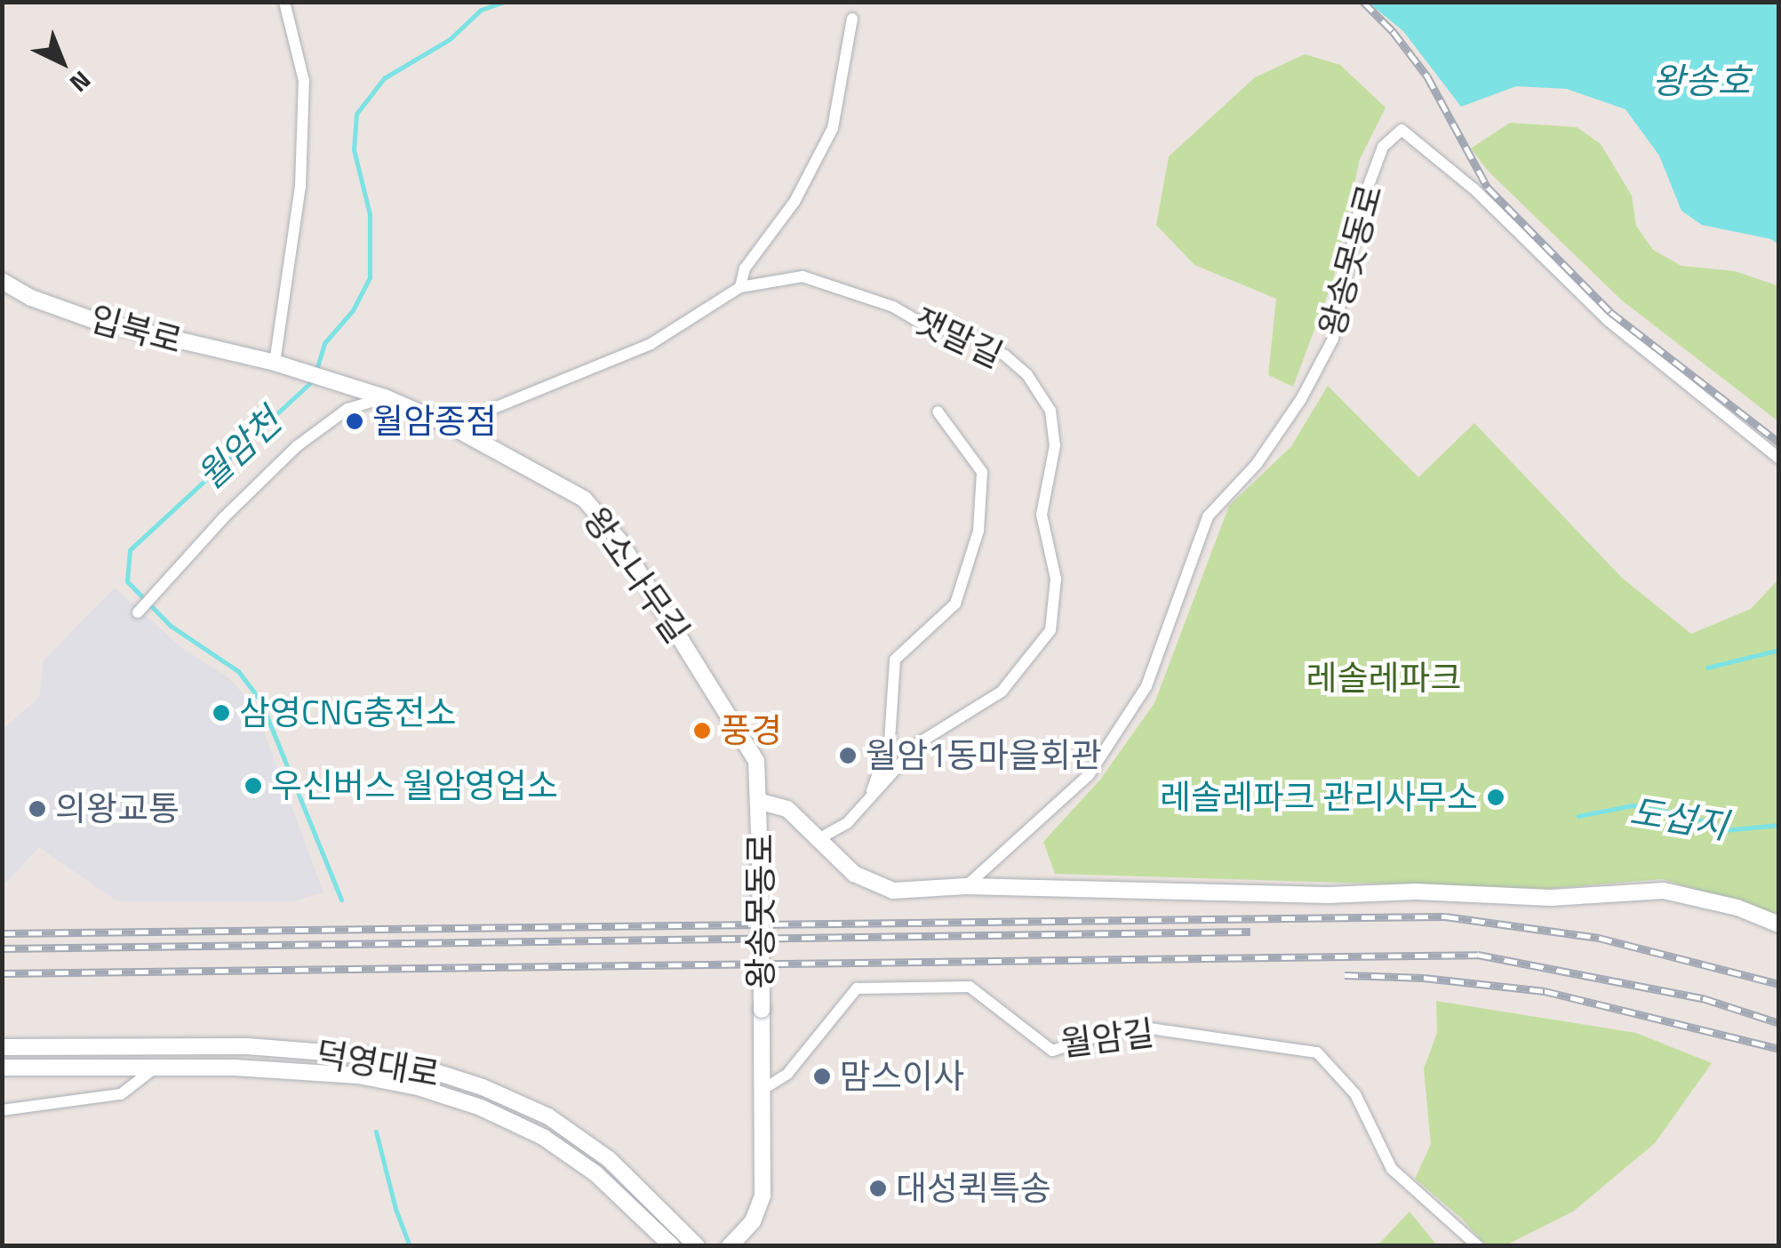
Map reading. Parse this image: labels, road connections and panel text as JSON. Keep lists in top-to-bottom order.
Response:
{
  "streets": {
    "street": [
      "왕송못동로",
      "입북로",
      "잿말길",
      "왕소나무길",
      "월암길",
      "덕영대로"
    ]
  },
  "crossings": [
    ["왕송못동로", "잿말길"],
    ["왕송못동로", "왕소나무길"],
    ["왕송못동로", "월암길"],
    ["입북로", "왕소나무길"],
    ["잿말길", "왕소나무길"]
  ],
  "water": ["왕송호", "월암천", "도섭지"],
  "parks": ["레솔레파크"],
  "places": [
    "월암종점",
    "삼영CNG충전소",
    "풍경",
    "월암1동마을회관",
    "우신버스 월암영업소",
    "레솔레파크 관리사무소",
    "의왕교통",
    "맘스이사",
    "대성퀵특송"
  ],
  "north": "bottom right"
}
